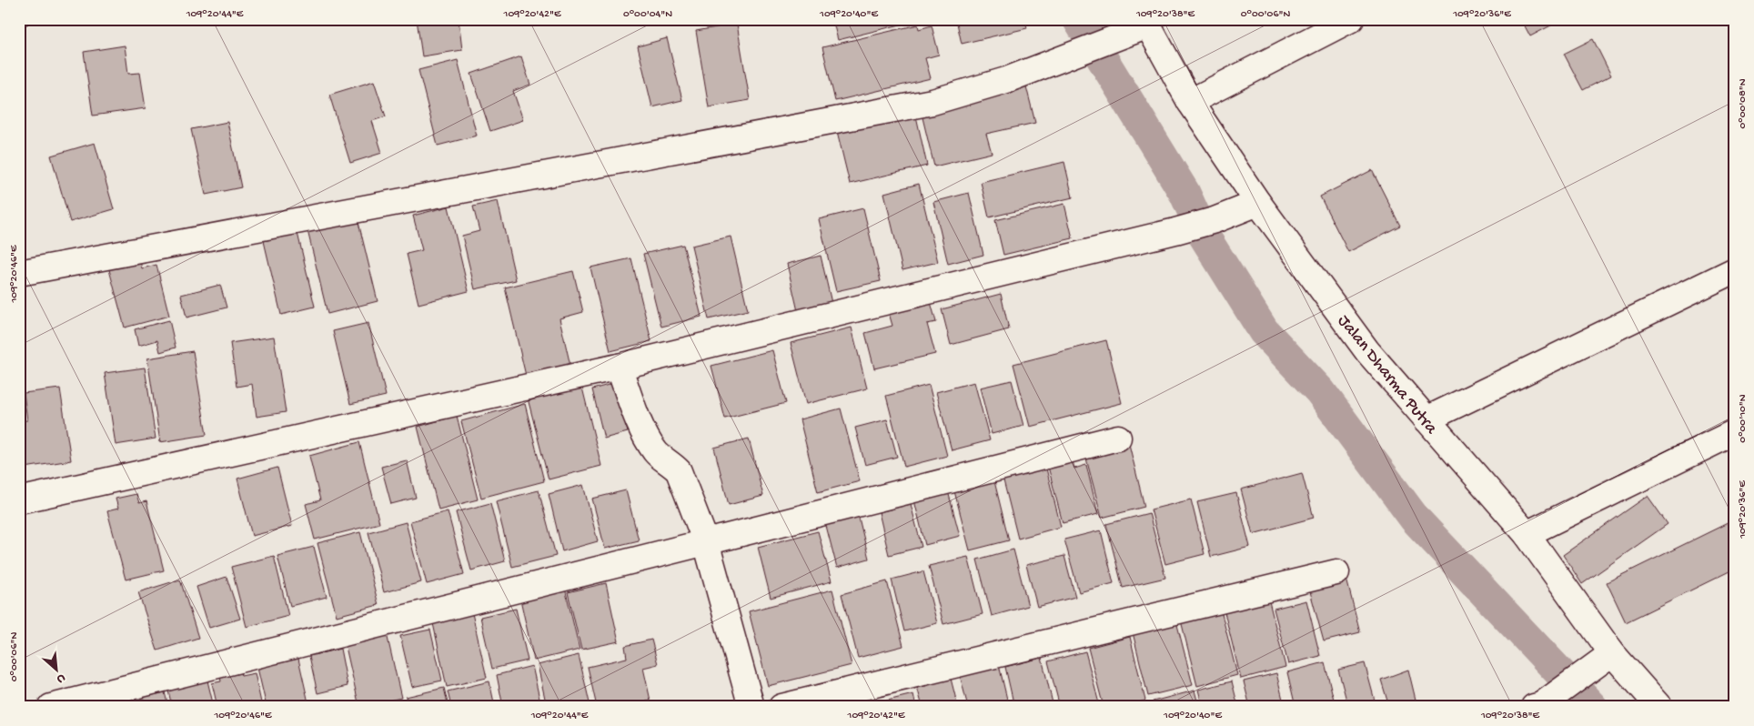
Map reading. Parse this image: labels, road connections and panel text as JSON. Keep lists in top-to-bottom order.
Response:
{
  "streets": {
    "street": ["Jalan Dharma Putra"]
  },
  "north": "bottom right",
  "coordinates": [
    "109°20'44\"E",
    "109°20'42\"E",
    "0°00'04\"N",
    "109°20'40\"E",
    "109°20'38\"E",
    "0°00'06\"N",
    "109°20'36\"E",
    "0°00'08\"N",
    "109°20'46\"E",
    "0°00'10\"N"
  ]
}
